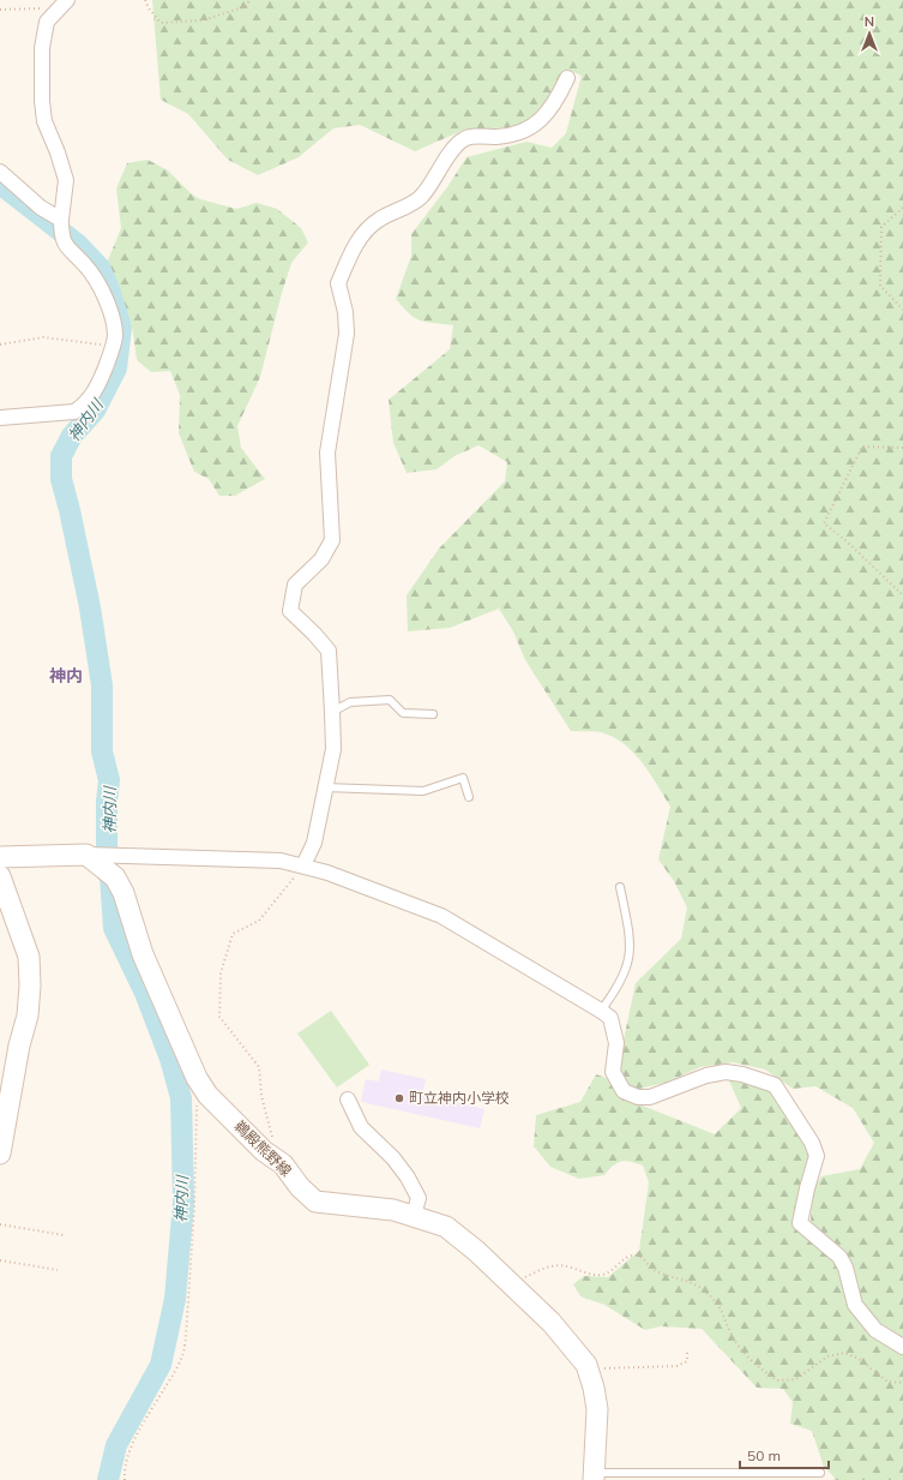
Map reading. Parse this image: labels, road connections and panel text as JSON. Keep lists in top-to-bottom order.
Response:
{
  "streets": {
    "main road": ["鵜殿熊野線"]
  },
  "districts": ["神内"],
  "water": ["神内川"],
  "places": ["町立神内小学校"],
  "scale_bar": "50 m",
  "north": "top"
}
